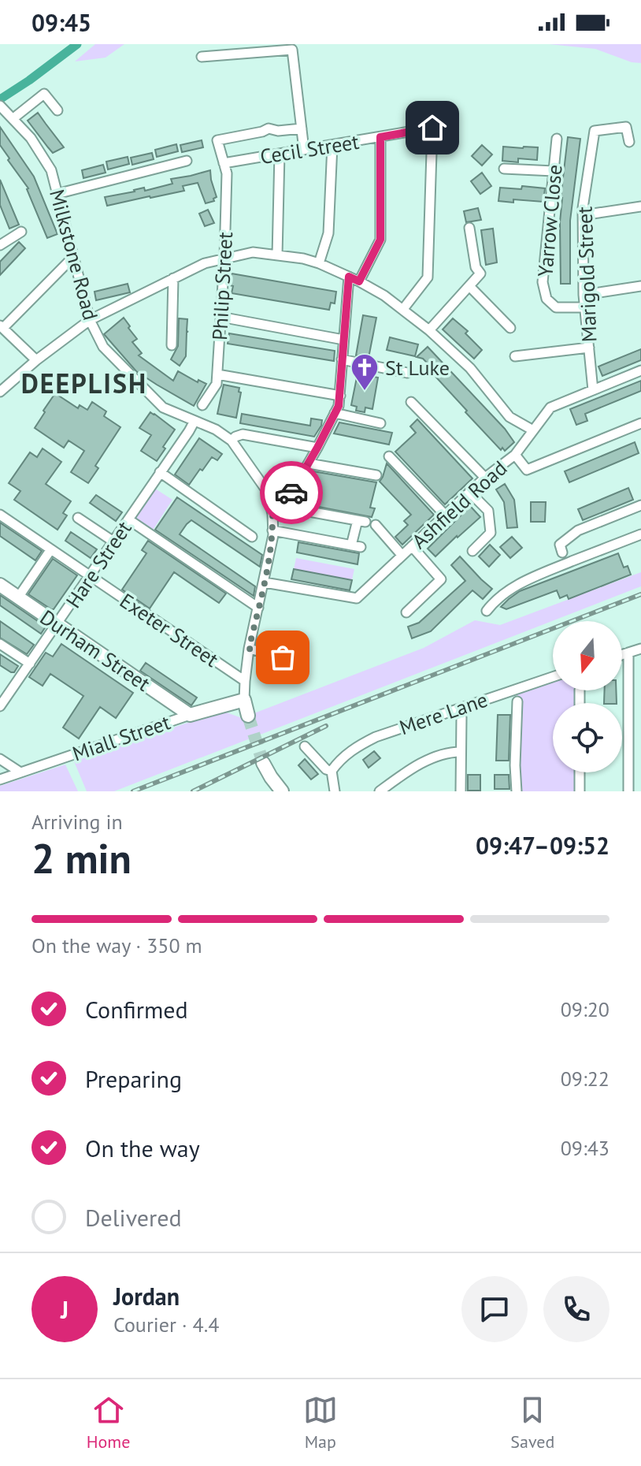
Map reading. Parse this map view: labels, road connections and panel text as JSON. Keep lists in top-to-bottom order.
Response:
{
  "streets": {
    "main road": ["Milkstone Road", "Durham Street", "Miall Street"],
    "street": [
      "Cecil Street",
      "Yarrow Close",
      "Marigold Street",
      "Philip Street",
      "Ashfield Road",
      "Hare Street",
      "Exeter Street",
      "Mere Lane"
    ]
  },
  "crossings": [
    ["Cecil Street", "Philip Street"],
    ["Yarrow Close", "Marigold Street"],
    ["Milkstone Road", "Ashfield Road"],
    ["Milkstone Road", "Hare Street"],
    ["Milkstone Road", "Exeter Street"],
    ["Milkstone Road", "Miall Street"],
    ["Marigold Street", "Ashfield Road"],
    ["Hare Street", "Exeter Street"],
    ["Hare Street", "Durham Street"],
    ["Durham Street", "Miall Street"]
  ],
  "districts": ["DEEPLISH"],
  "places": {
    "church": ["St Luke"]
  },
  "north": "bottom",
  "page": {
    "status": "09:45",
    "heading": ["2 min", "Arriving in", "09:47–09:52"],
    "panel": ["Jordan", "Courier · 4.4"],
    "bar": "On the way · 350 m",
    "list": [
      ["Confirmed", "09:20"],
      ["Preparing", "09:22"],
      ["On the way", "09:43"],
      "Delivered"
    ],
    "round": "J",
    "tabs": ["Home", "Map", "Saved"]
  }
}
